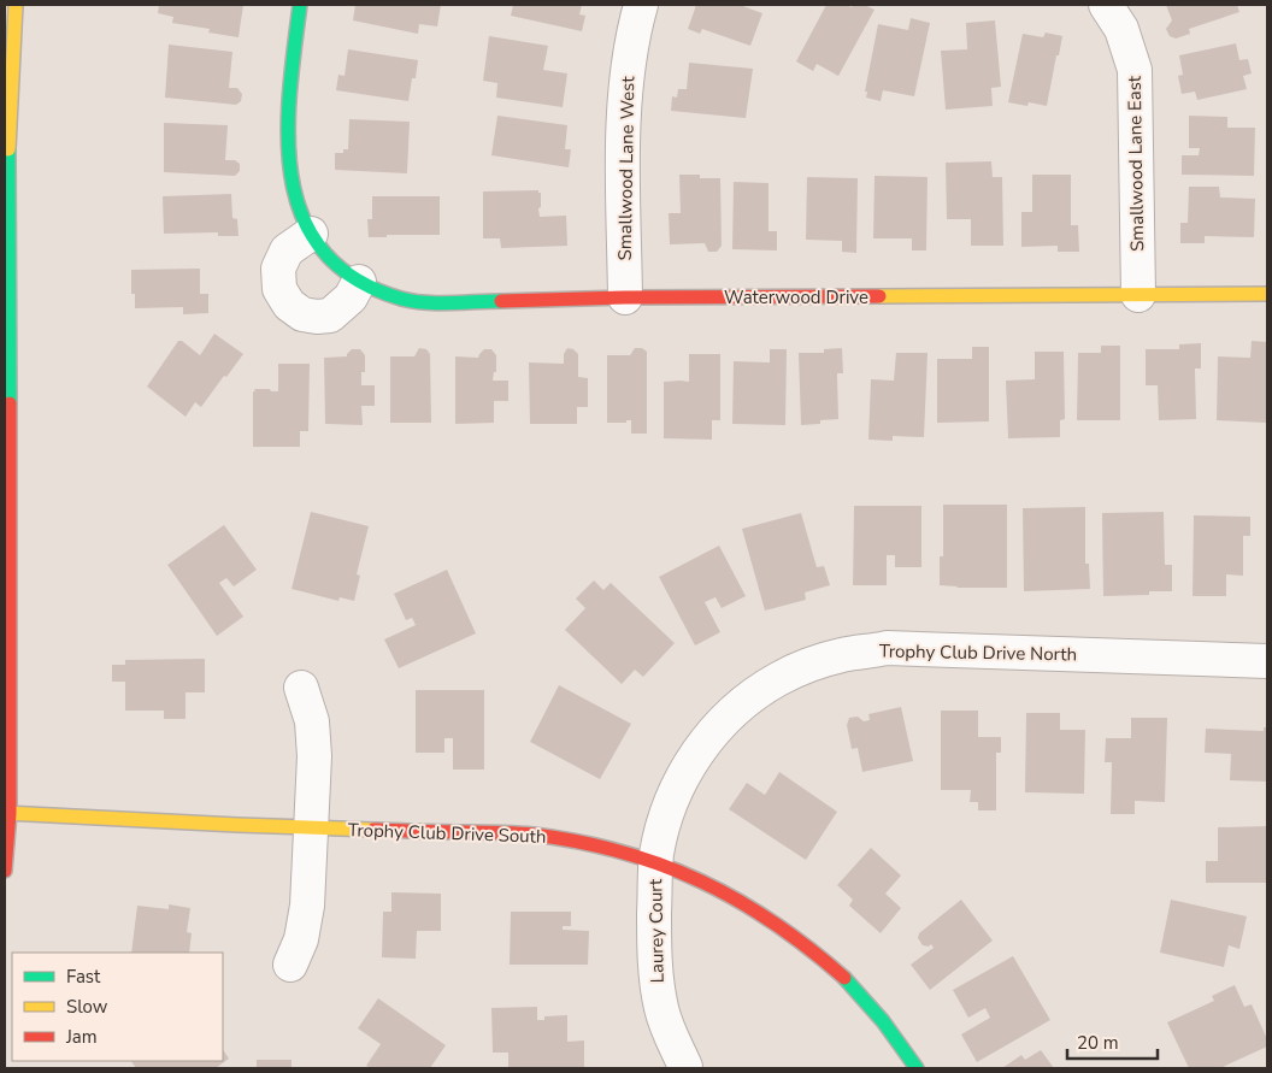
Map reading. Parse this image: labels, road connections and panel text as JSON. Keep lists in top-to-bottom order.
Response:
{
  "streets": {
    "street": [
      "Smallwood Lane East",
      "Smallwood Lane West",
      "Waterwood Drive",
      "Trophy Club Drive North",
      "Trophy Club Drive South",
      "Laurey Court"
    ]
  },
  "crossings": [
    ["Smallwood Lane East", "Waterwood Drive"],
    ["Smallwood Lane West", "Waterwood Drive"],
    ["Trophy Club Drive North", "Trophy Club Drive South"],
    ["Trophy Club Drive North", "Laurey Court"],
    ["Trophy Club Drive South", "Laurey Court"]
  ],
  "legend": ["Fast", "Slow", "Jam"],
  "scale_bar": "20 m"
}
